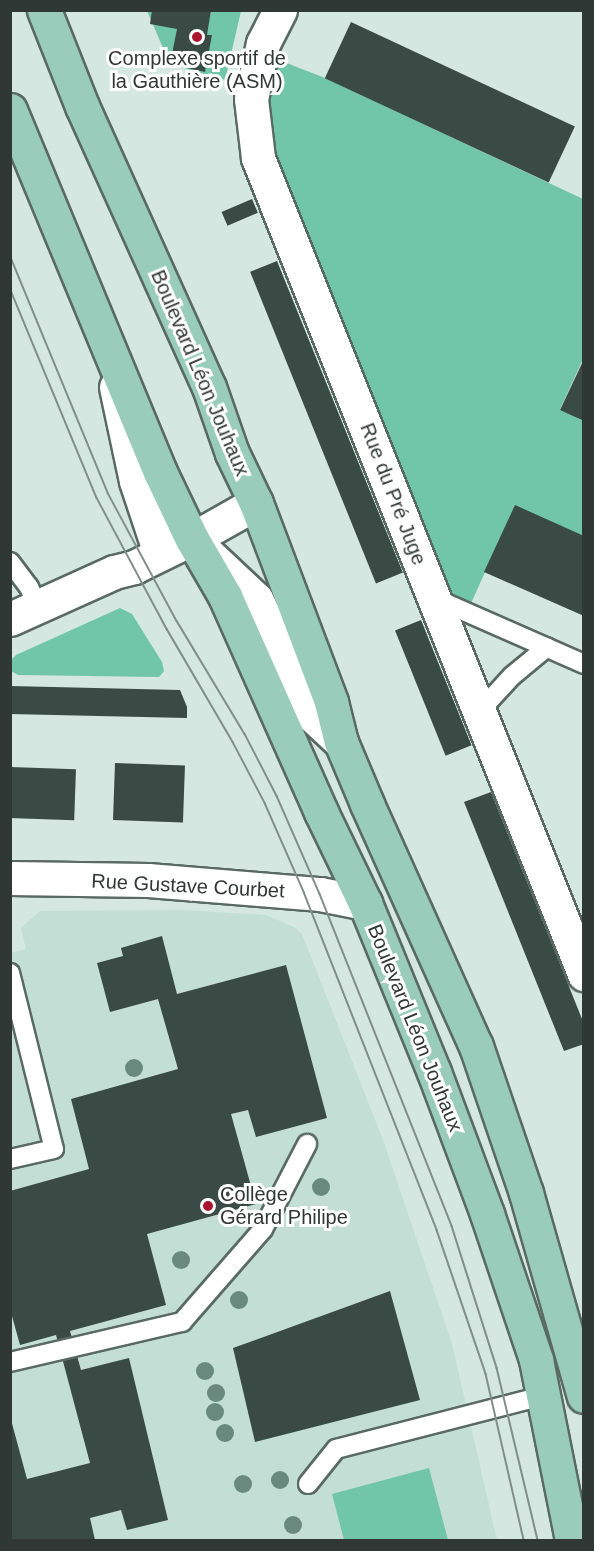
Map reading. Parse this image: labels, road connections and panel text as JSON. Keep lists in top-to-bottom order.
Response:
{
  "streets": {
    "main road": ["Boulevard Léon Jouhaux"],
    "street": ["Rue du Pré Juge", "Rue Gustave Courbet"]
  },
  "crossings": [
    ["Boulevard Léon Jouhaux", "Rue Gustave Courbet"]
  ],
  "places": ["Complexe sportif de la Gauthière (ASM)", "Collège Gérard Philipe"]
}
